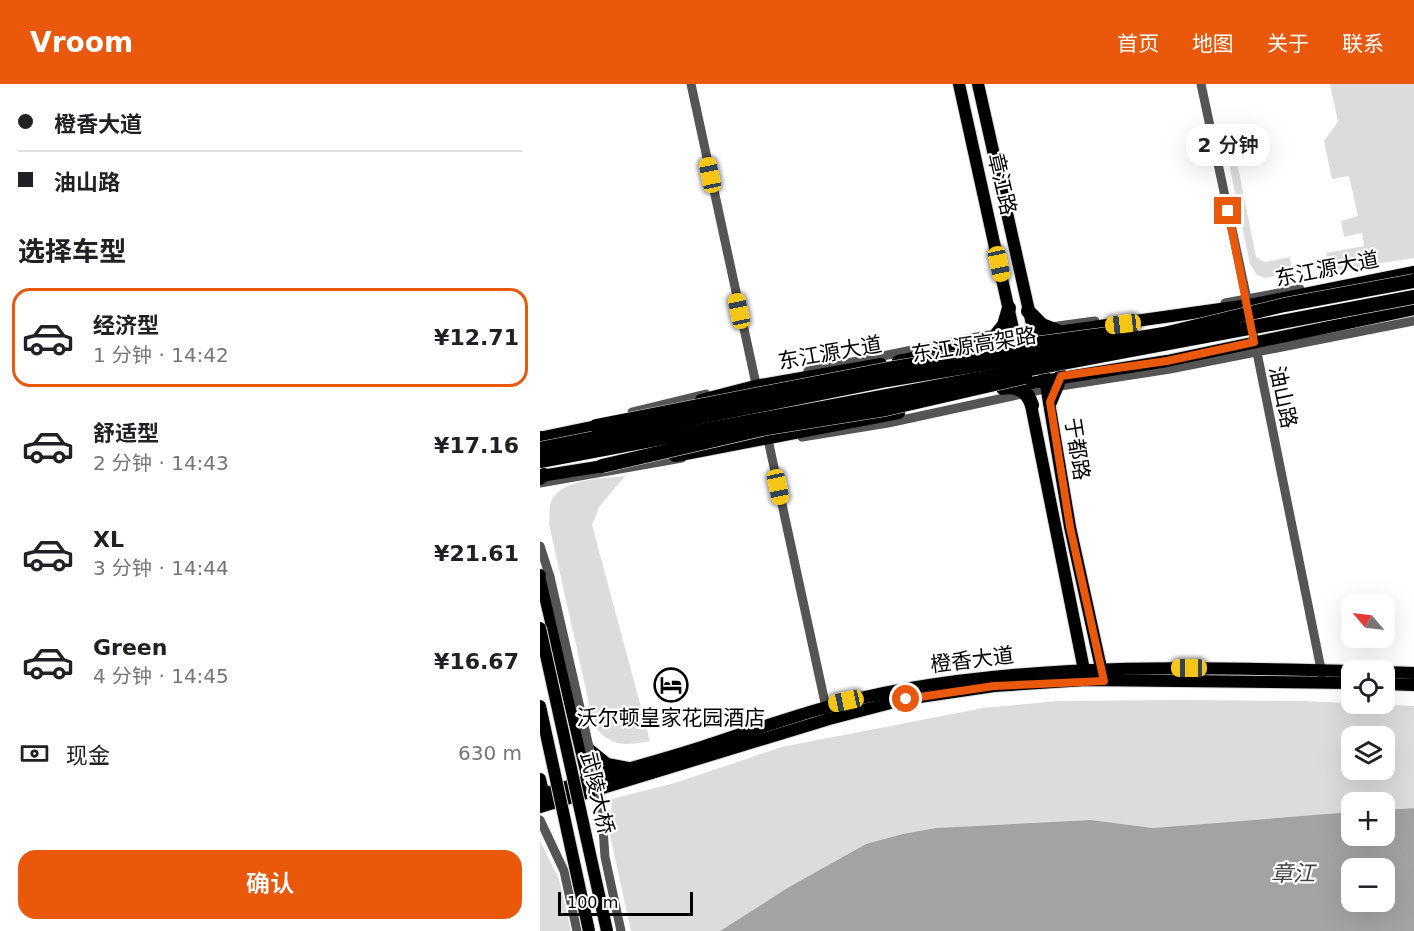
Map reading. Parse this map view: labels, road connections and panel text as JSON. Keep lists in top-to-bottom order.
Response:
{
  "streets": {
    "highway": ["东江源高架路"],
    "main road": [
      "章江路",
      "东江源大道",
      "于都路",
      "橙香大道",
      "武陵大桥"
    ],
    "street": ["油山路"]
  },
  "crossings": [
    ["章江路", "东江源大道"],
    ["章江路", "橙香大道"],
    ["东江源大道", "油山路"],
    ["东江源大道", "于都路"],
    ["油山路", "橙香大道"],
    ["于都路", "橙香大道"]
  ],
  "water": ["章江"],
  "places": {
    "hotel": ["沃尔顿皇家花园酒店"]
  },
  "scale_bar": "100 m",
  "north": "top left",
  "page": {
    "header": "Vroom",
    "nav": [
      "首页",
      "地图",
      "关于",
      "联系"
    ],
    "banner": ["橙香大道", "油山路"],
    "bubble": "2 分钟",
    "heading": "选择车型",
    "list": [
      {
        "name": "经济型",
        "note": "1 分钟 · 14:42",
        "value": "¥12.71"
      },
      {
        "name": "舒适型",
        "note": "2 分钟 · 14:43",
        "value": "¥17.16"
      },
      {
        "name": "XL",
        "note": "3 分钟 · 14:44",
        "value": "¥21.61"
      },
      {
        "name": "Green",
        "note": "4 分钟 · 14:45",
        "value": "¥16.67"
      }
    ],
    "map_buttons": ["+", "−"],
    "pay": ["现金", "630 m"],
    "buttons": "确认",
    "scale": "100 m"
  }
}
